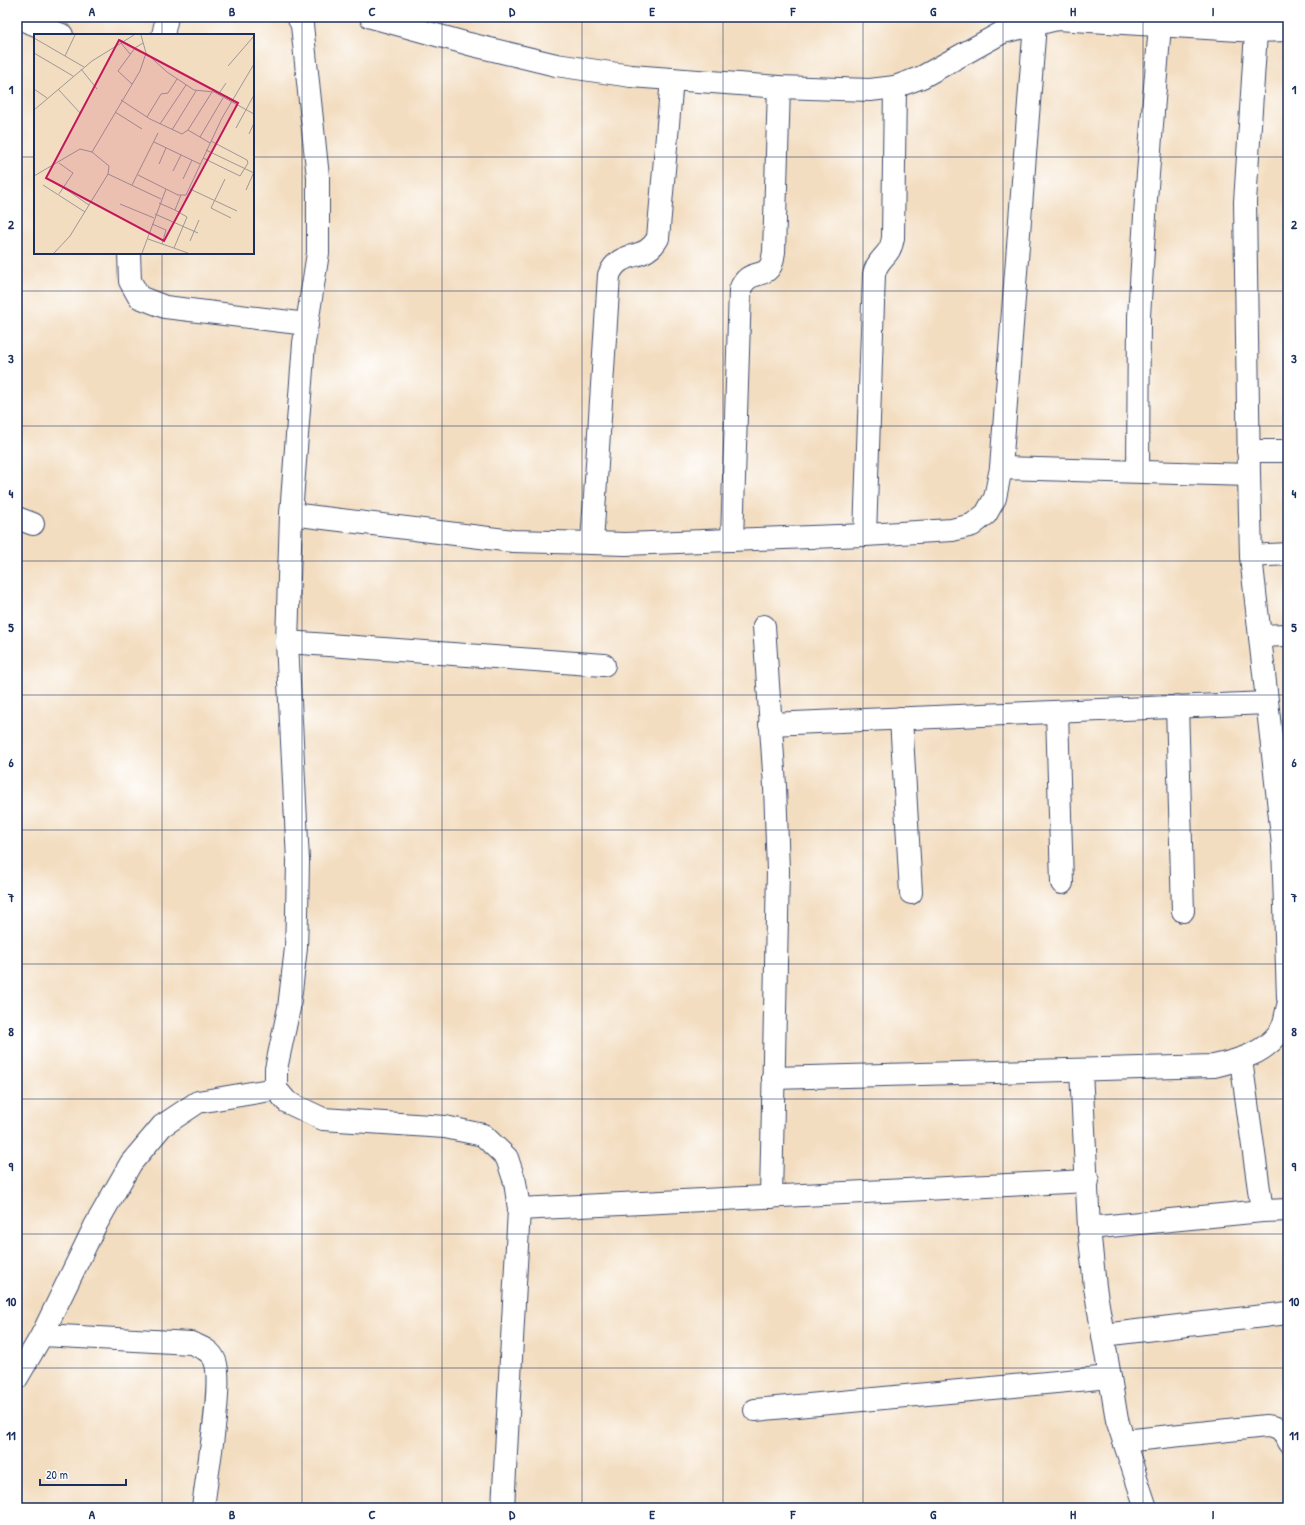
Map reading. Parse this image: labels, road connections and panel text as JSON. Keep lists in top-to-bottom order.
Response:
{
  "scale_bar": "20 m",
  "grid": {
    "columns": [
      "A",
      "B",
      "C",
      "D",
      "E",
      "F",
      "G",
      "H",
      "I"
    ],
    "rows": [
      "1",
      "2",
      "3",
      "4",
      "5",
      "6",
      "7",
      "8",
      "9",
      "10",
      "11"
    ]
  }
}
